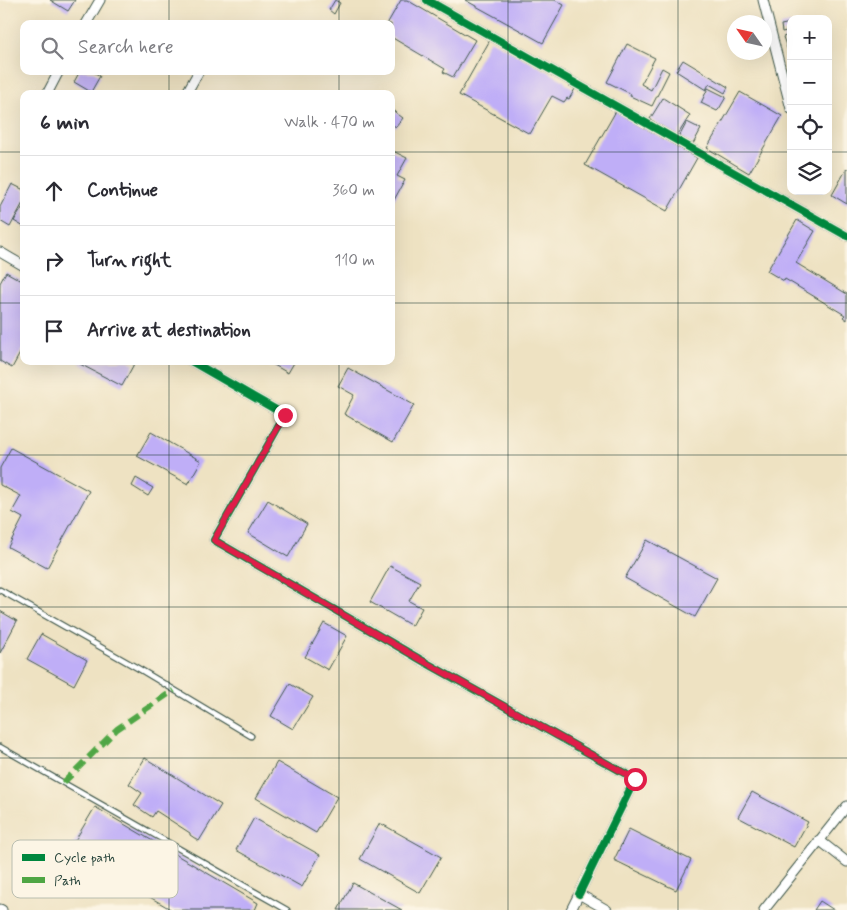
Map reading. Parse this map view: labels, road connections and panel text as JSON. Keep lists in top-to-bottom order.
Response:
{
  "legend": ["Cycle path", "Path"],
  "north": "top left",
  "page": {
    "map_buttons": ["+", "−"],
    "search": "Search here",
    "heading": ["6 min", "Walk · 470 m"],
    "list": [
      ["Continue", "360 m"],
      ["Turn right", "110 m"],
      "Arrive at destination"
    ]
  }
}
